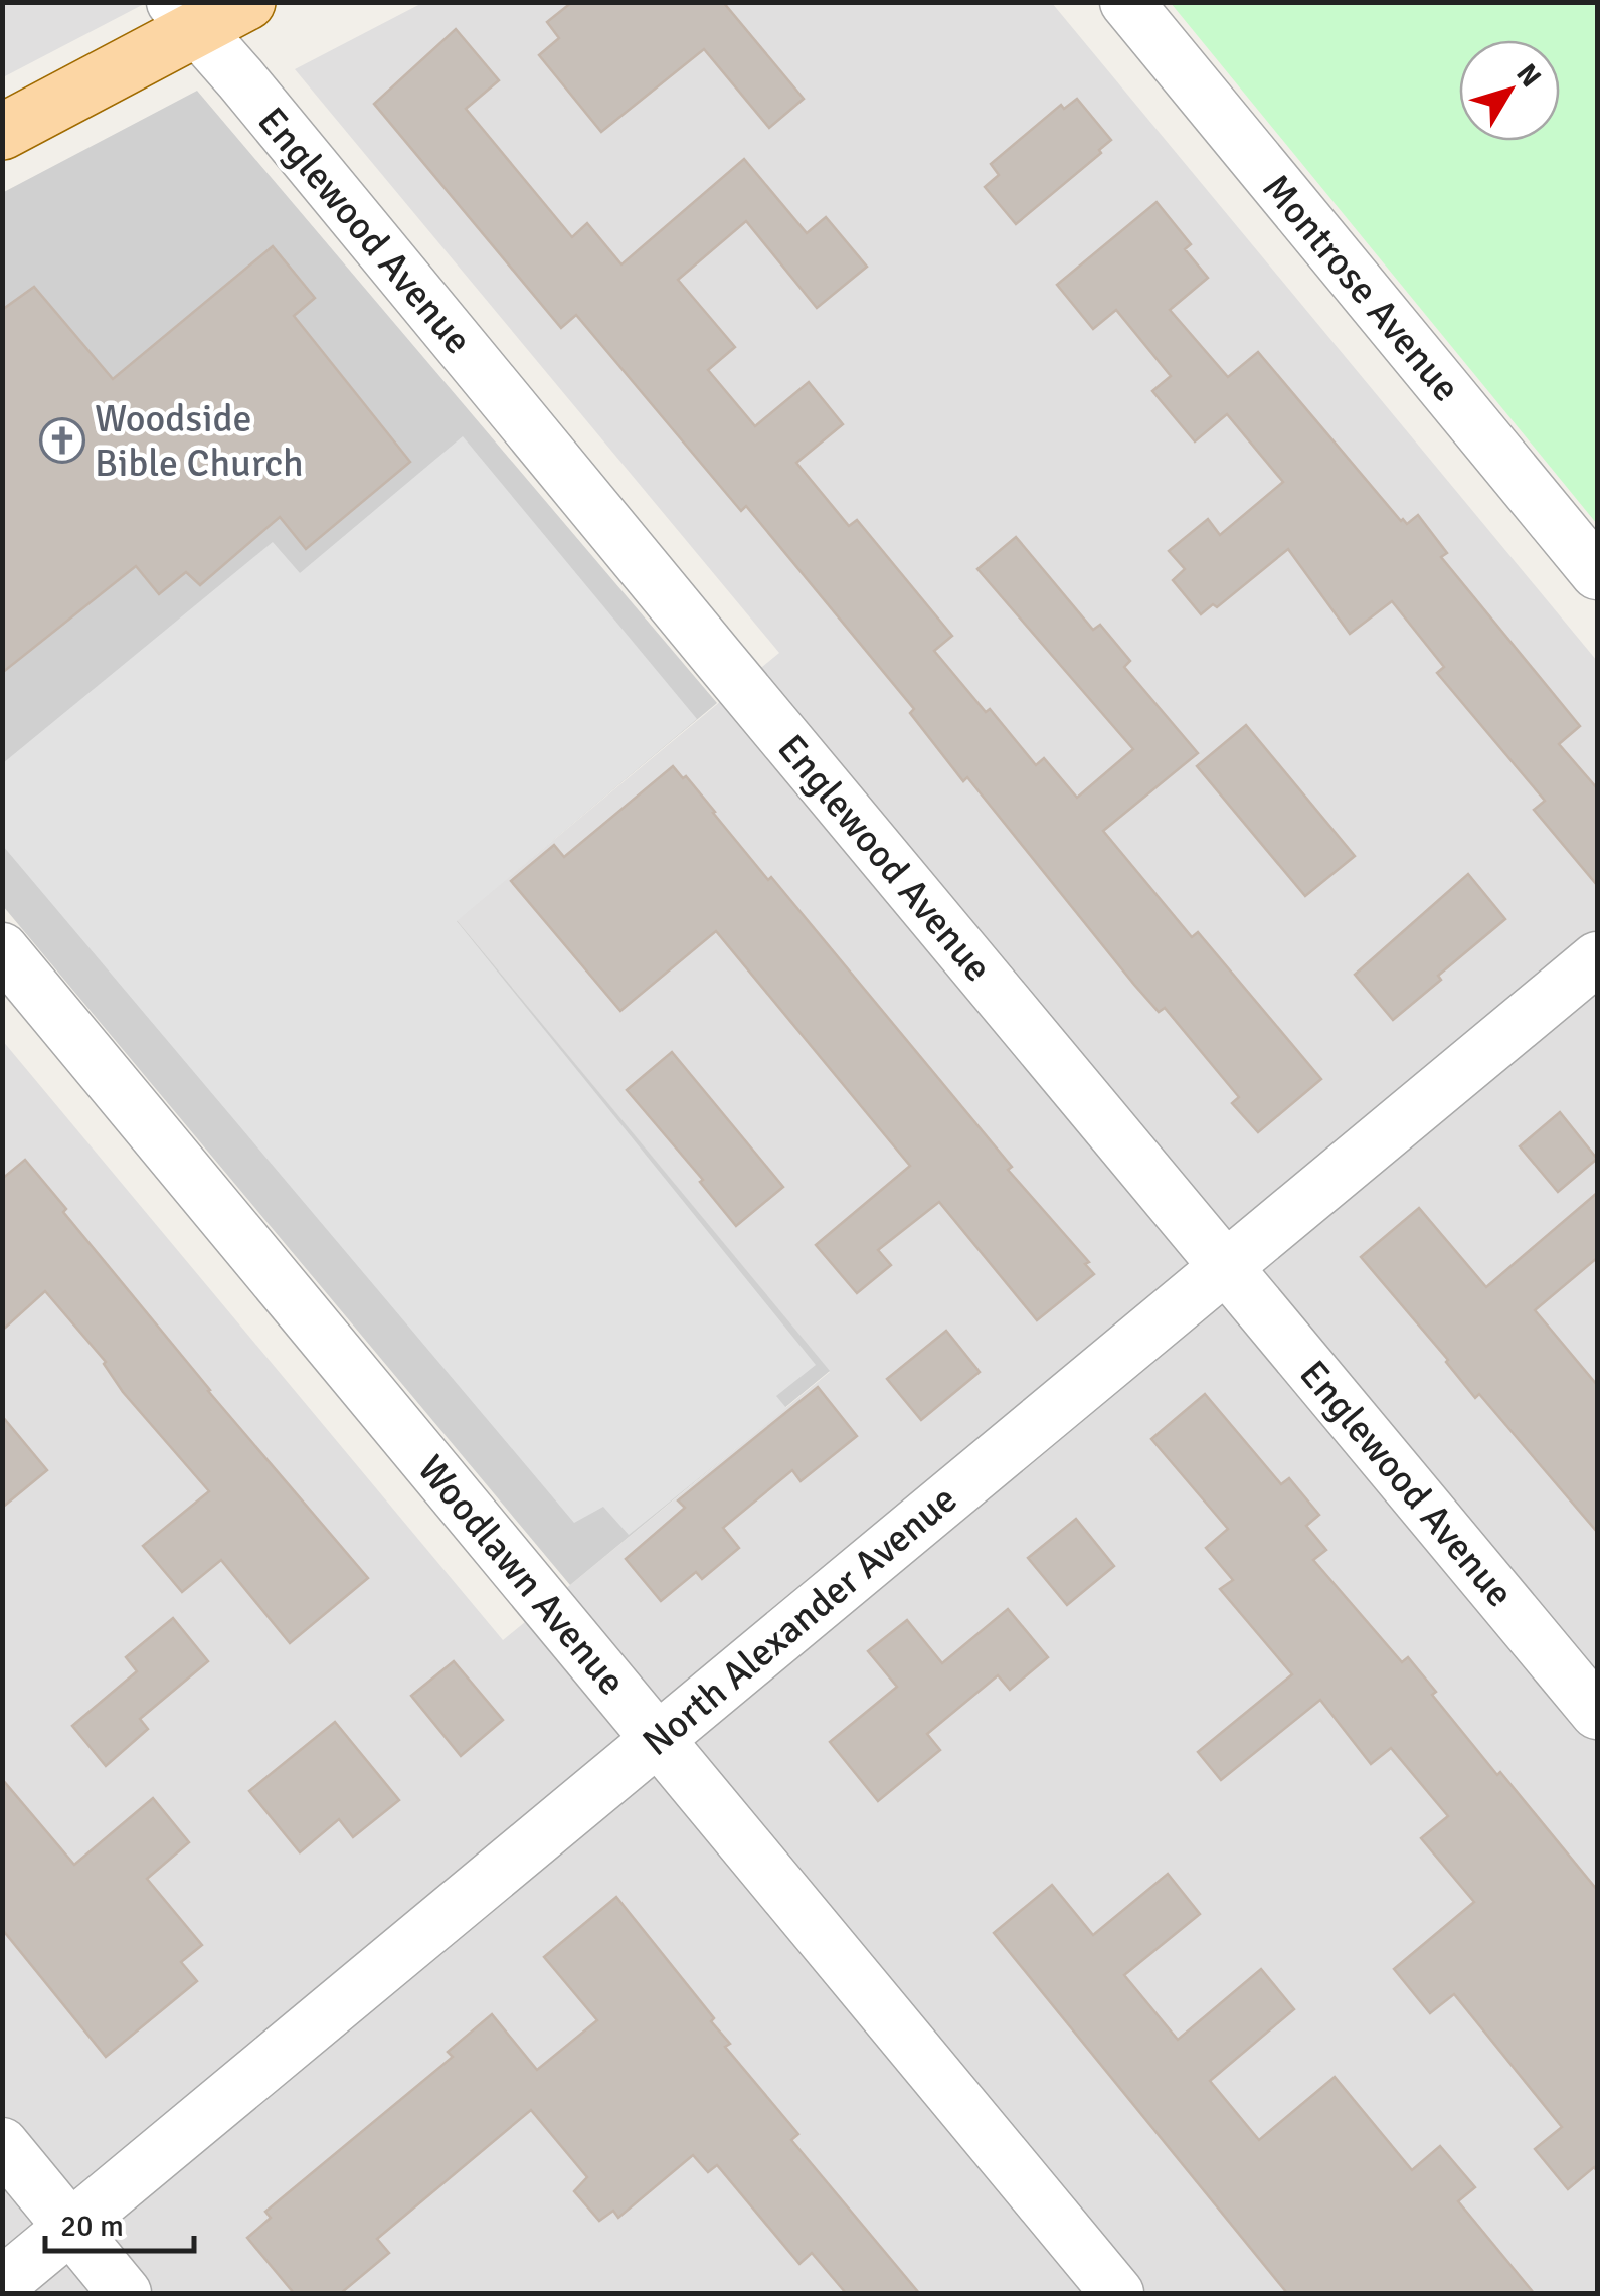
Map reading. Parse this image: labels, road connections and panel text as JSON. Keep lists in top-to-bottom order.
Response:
{
  "streets": {
    "street": [
      "Englewood Avenue",
      "Montrose Avenue",
      "Woodlawn Avenue",
      "North Alexander Avenue"
    ]
  },
  "crossings": [
    ["Englewood Avenue", "North Alexander Avenue"],
    ["Woodlawn Avenue", "North Alexander Avenue"]
  ],
  "places": {
    "church": ["Woodside Bible Church"]
  },
  "scale_bar": "20 m",
  "north": "top right"
}
